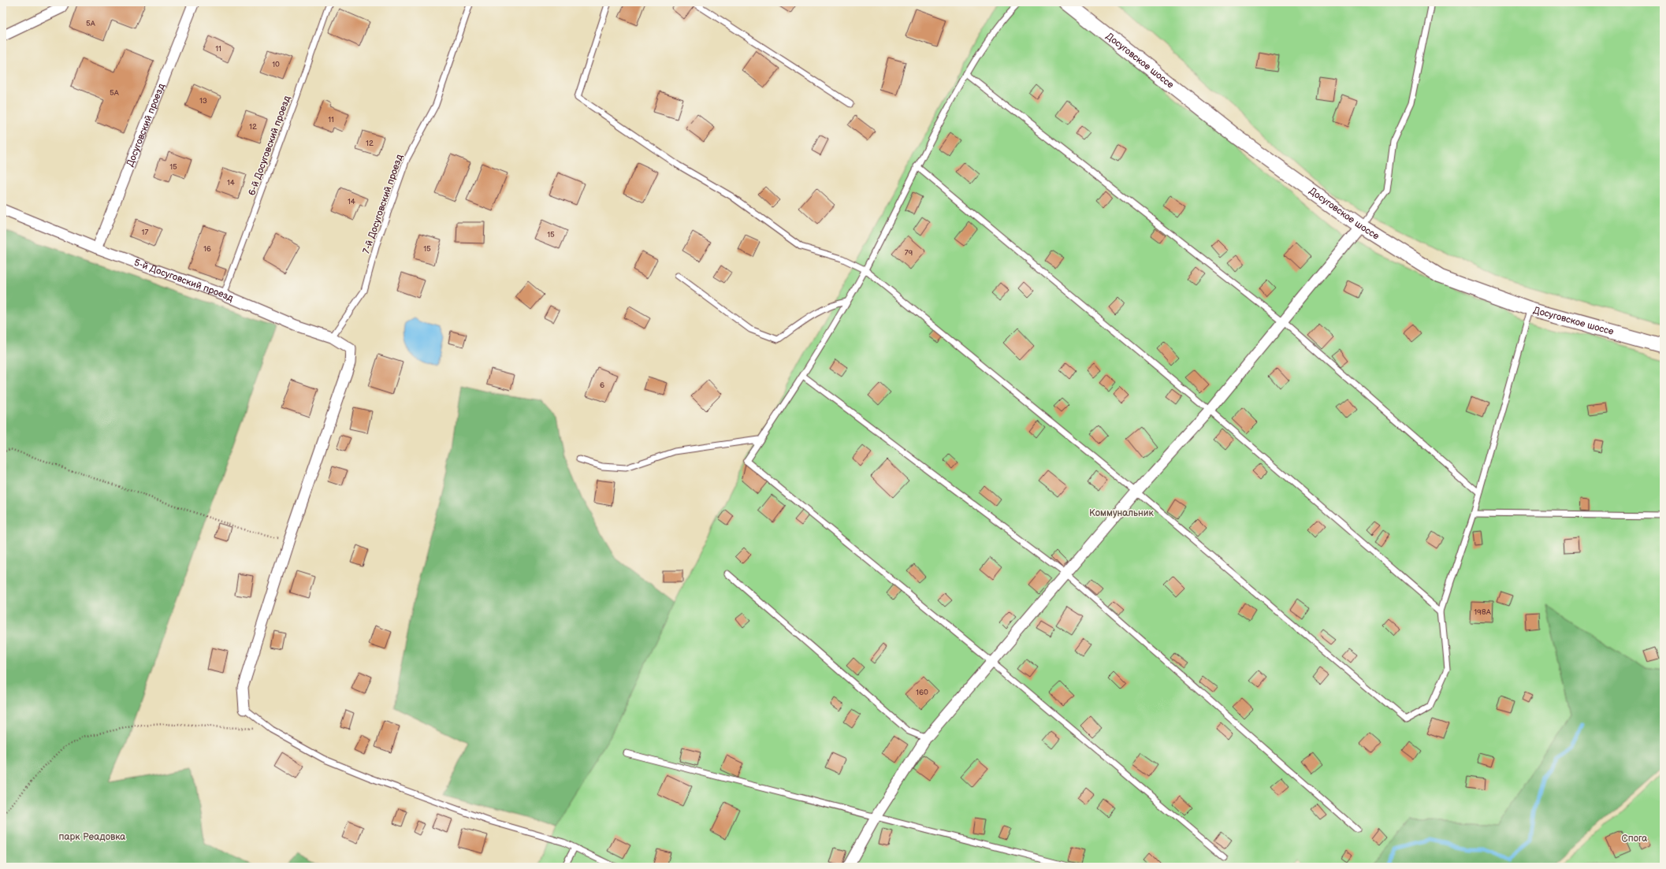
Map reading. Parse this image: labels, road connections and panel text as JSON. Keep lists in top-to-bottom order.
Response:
{
  "streets": {
    "main road": ["Досуговское шоссе"],
    "street": ["Досуговский проезд", "5-й Досуговский проезд"],
    "lane": ["6-й Досуговский проезд", "7-й Досуговский проезд"]
  },
  "crossings": [
    ["Досуговский проезд", "5-й Досуговский проезд"],
    ["6-й Досуговский проезд", "5-й Досуговский проезд"],
    ["7-й Досуговский проезд", "5-й Досуговский проезд"]
  ],
  "parks": ["Коммунальник", "парк Реадовка", "Спога"],
  "house_numbers": [
    "5А",
    "11",
    "10",
    "5А",
    "13",
    "11",
    "12",
    "12",
    "15",
    "14",
    "14",
    "17",
    "15",
    "16",
    "15",
    "79",
    "6",
    "198А",
    "160"
  ]
}
